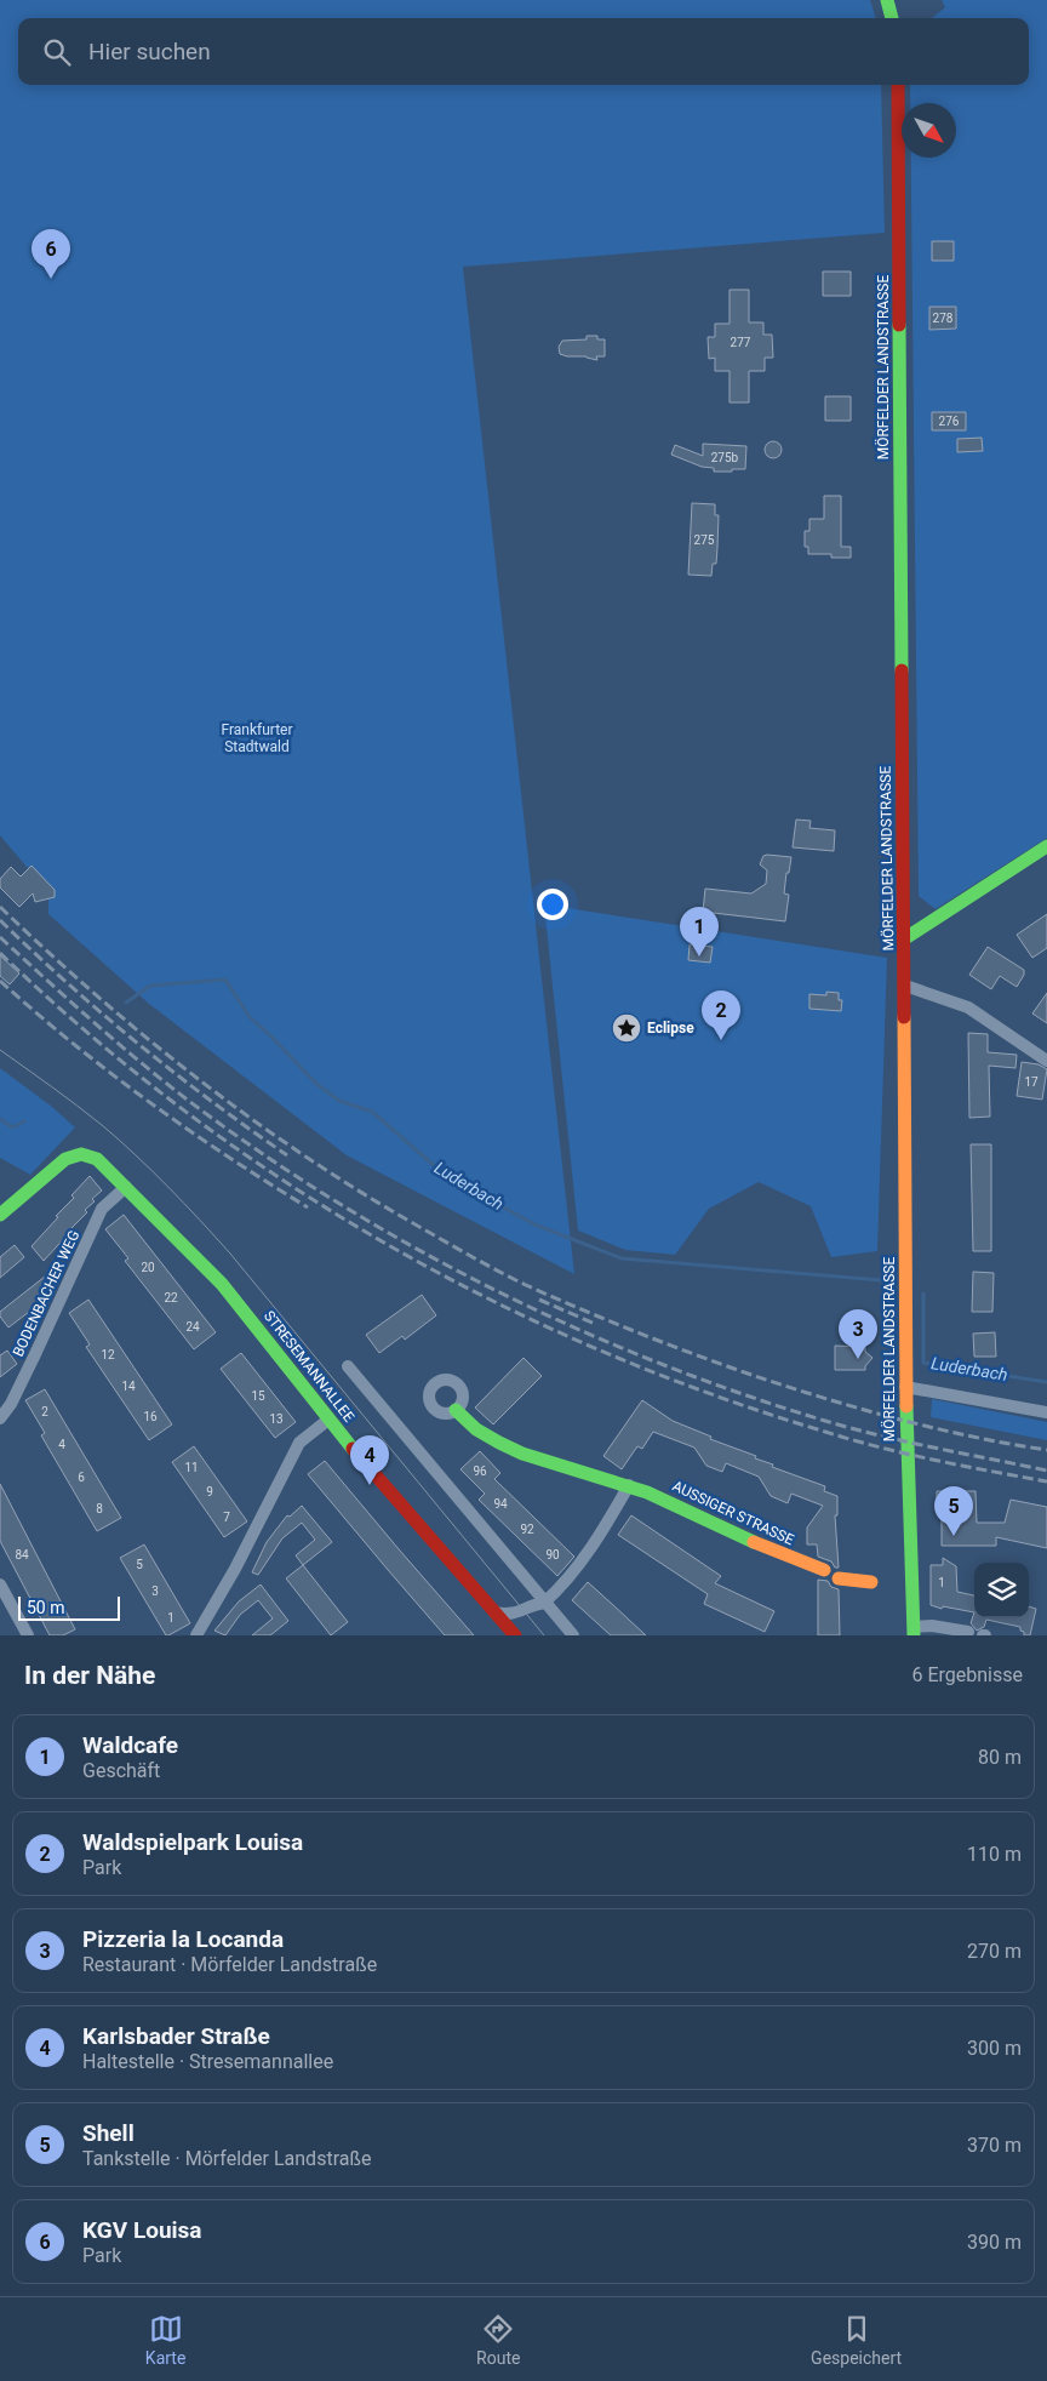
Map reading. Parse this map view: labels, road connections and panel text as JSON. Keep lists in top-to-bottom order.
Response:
{
  "streets": {
    "main road": ["MÖRFELDER LANDSTRASSE", "STRESEMANNALLEE", "AUSSIGER STRASSE"],
    "street": ["BODENBACHER WEG"]
  },
  "crossings": [
    ["BODENBACHER WEG", "STRESEMANNALLEE"]
  ],
  "water": ["Luderbach"],
  "parks": ["Frankfurter Stadtwald"],
  "places": {
    "place": ["Eclipse"]
  },
  "house_numbers": [
    "278",
    "277",
    "276",
    "275b",
    "275",
    "17",
    "20",
    "22",
    "24",
    "12",
    "14",
    "15",
    "2",
    "16",
    "13",
    "4",
    "11",
    "96",
    "6",
    "9",
    "94",
    "8",
    "7",
    "92",
    "84",
    "90",
    "5",
    "1",
    "3",
    "1"
  ],
  "scale_bar": "50 m",
  "north": "bottom right",
  "page": {
    "search": "Hier suchen",
    "pins": [
      "6",
      "1",
      "2",
      "3",
      "4",
      "5"
    ],
    "scale": "50 m",
    "heading": ["In der Nähe", "6 Ergebnisse"],
    "list": [
      {
        "mark": "1",
        "name": "Waldcafe",
        "note": "Geschäft",
        "value": "80 m"
      },
      {
        "mark": "2",
        "name": "Waldspielpark Louisa",
        "note": "Park",
        "value": "110 m"
      },
      {
        "mark": "3",
        "name": "Pizzeria la Locanda",
        "note": "Restaurant · Mörfelder Landstraße",
        "value": "270 m"
      },
      {
        "mark": "4",
        "name": "Karlsbader Straße",
        "note": "Haltestelle · Stresemannallee",
        "value": "300 m"
      },
      {
        "mark": "5",
        "name": "Shell",
        "note": "Tankstelle · Mörfelder Landstraße",
        "value": "370 m"
      },
      {
        "mark": "6",
        "name": "KGV Louisa",
        "note": "Park",
        "value": "390 m"
      }
    ],
    "nav": ["Karte", "Route", "Gespeichert"]
  }
}
